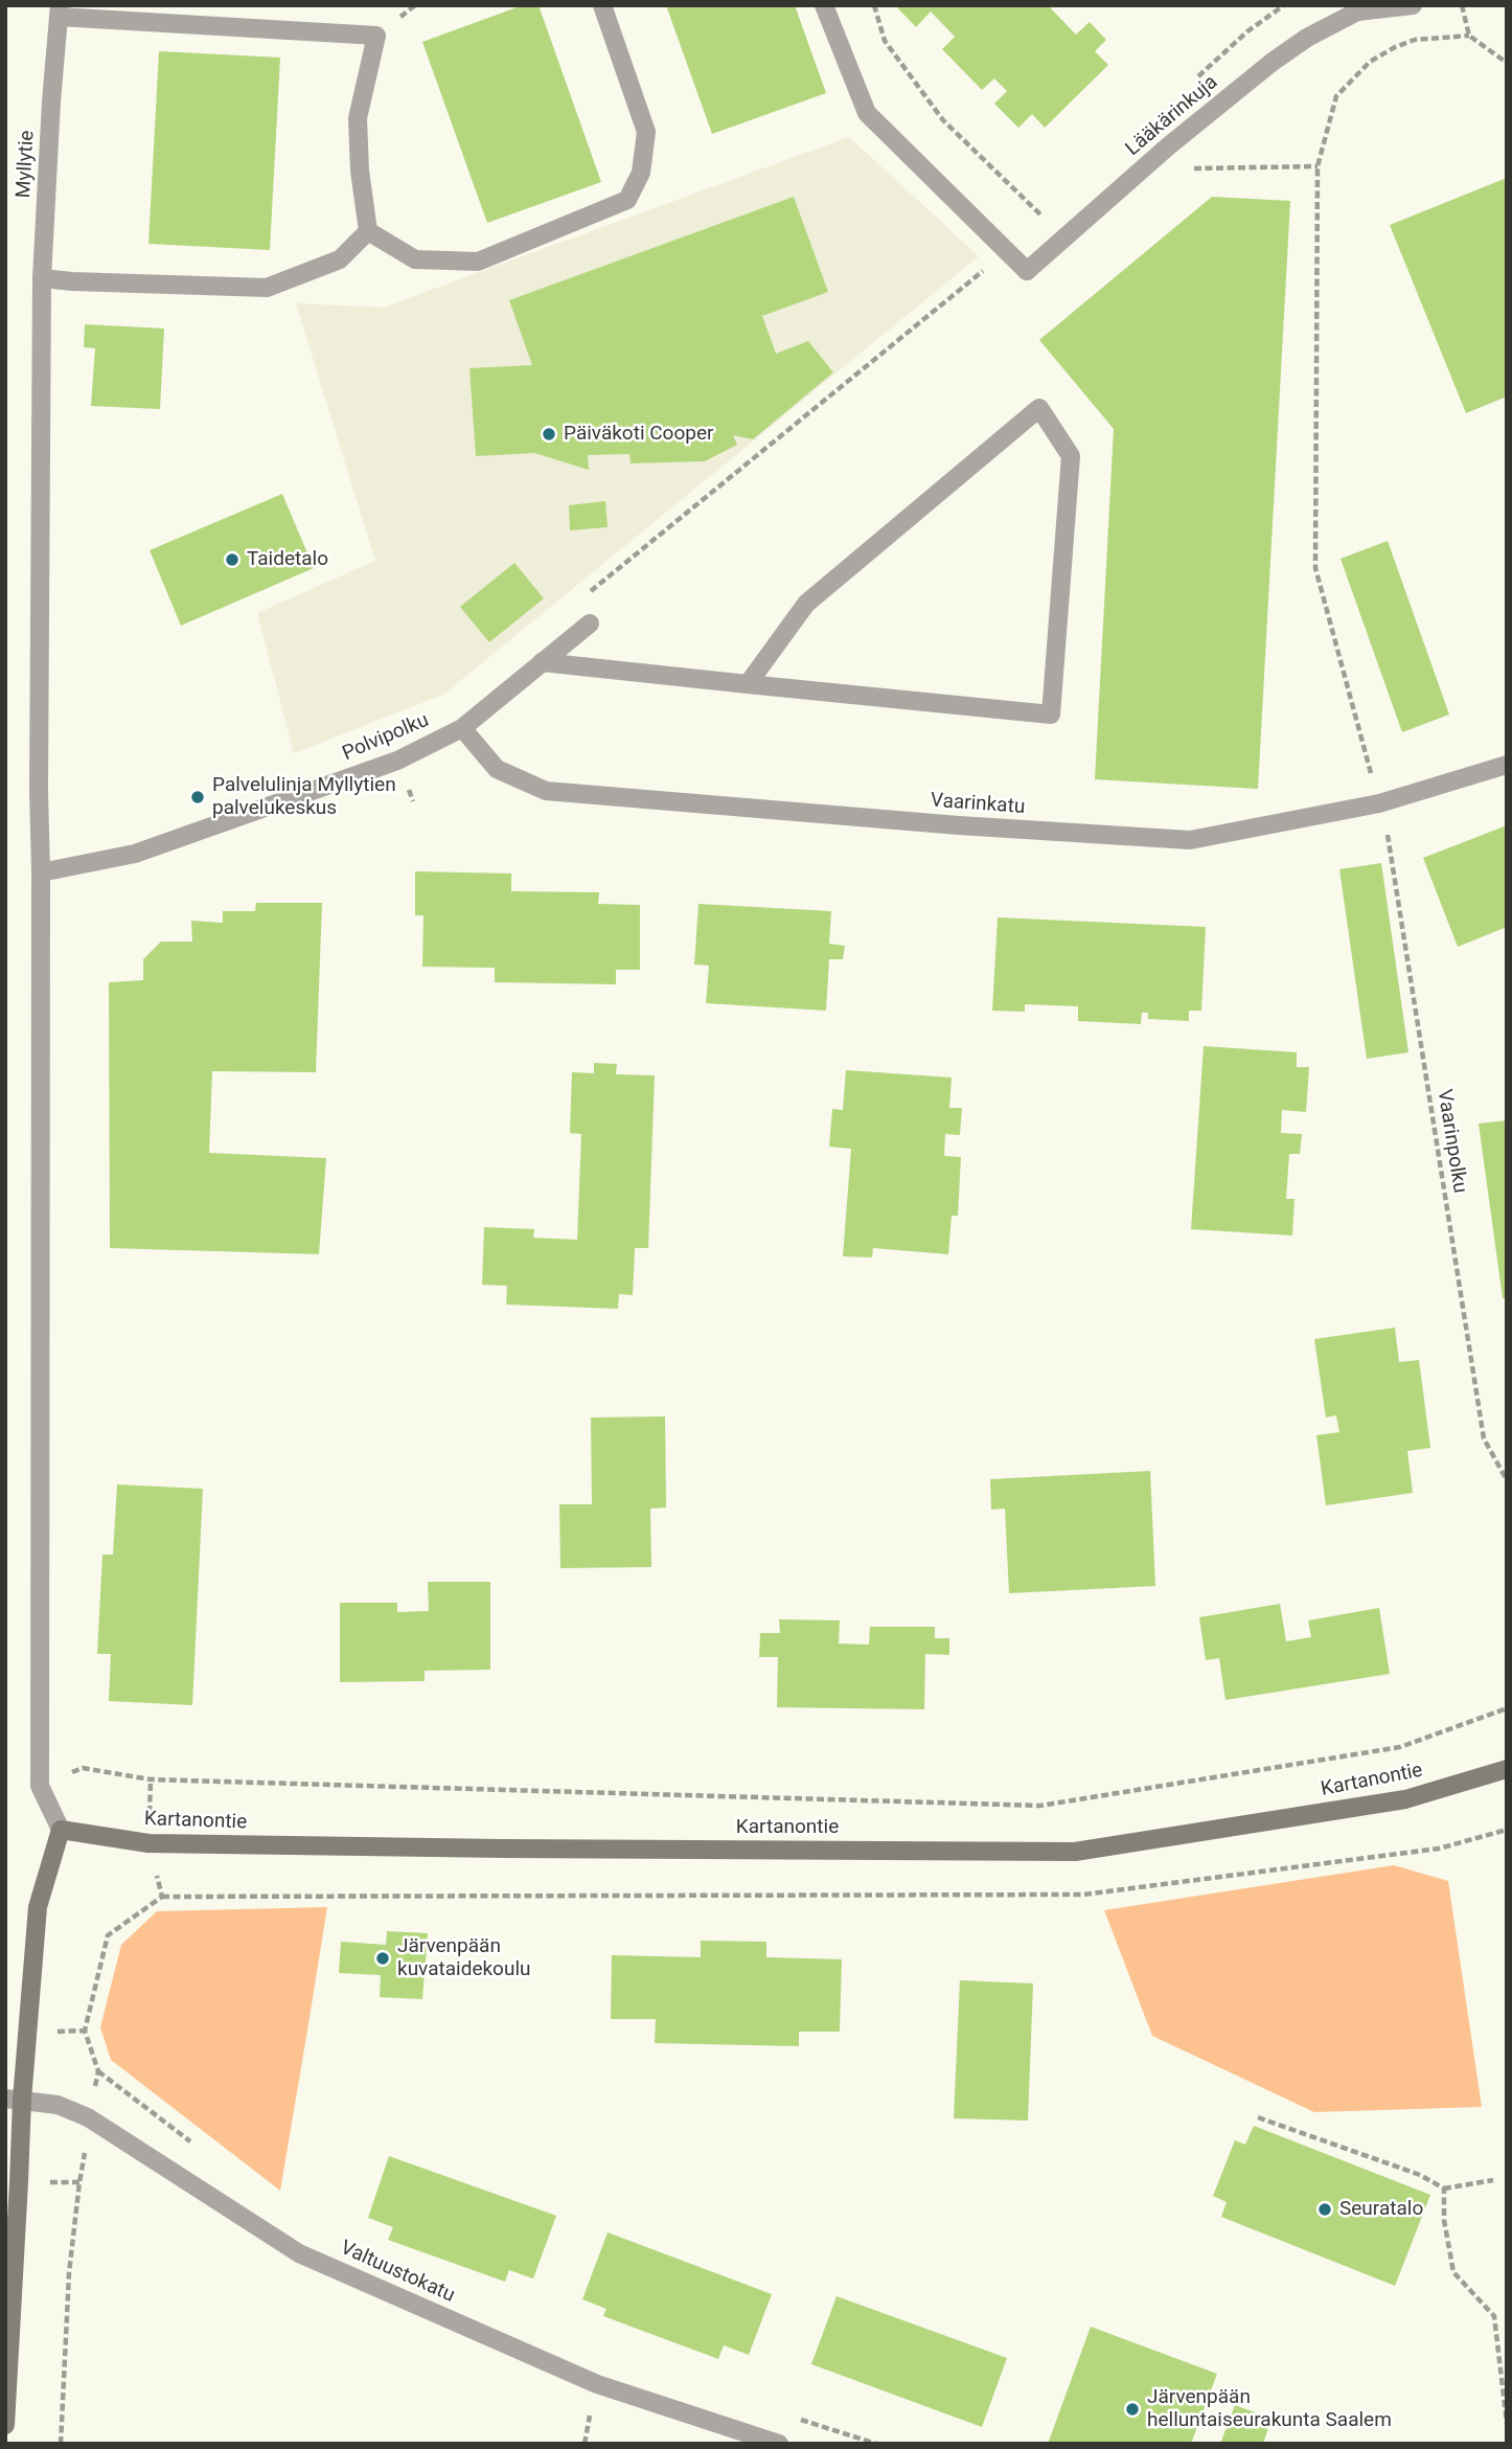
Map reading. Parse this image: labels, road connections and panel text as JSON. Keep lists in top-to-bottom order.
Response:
{
  "streets": {
    "street": [
      "Lääkärinkuja",
      "Myllytie",
      "Polvipolku",
      "Vaarinkatu",
      "Kartanontie",
      "Valtuustokatu"
    ],
    "path": ["Vaarinpolku"]
  },
  "crossings": [
    ["Myllytie", "Polvipolku"],
    ["Myllytie", "Kartanontie"],
    ["Polvipolku", "Vaarinkatu"],
    ["Vaarinkatu", "Vaarinpolku"]
  ],
  "places": [
    "Päiväkoti Cooper",
    "Taidetalo",
    "Palvelulinja Myllytien palvelukeskus",
    "Järvenpään kuvataidekoulu",
    "Seuratalo",
    "Järvenpään helluntaiseurakunta Saalem"
  ]
}
